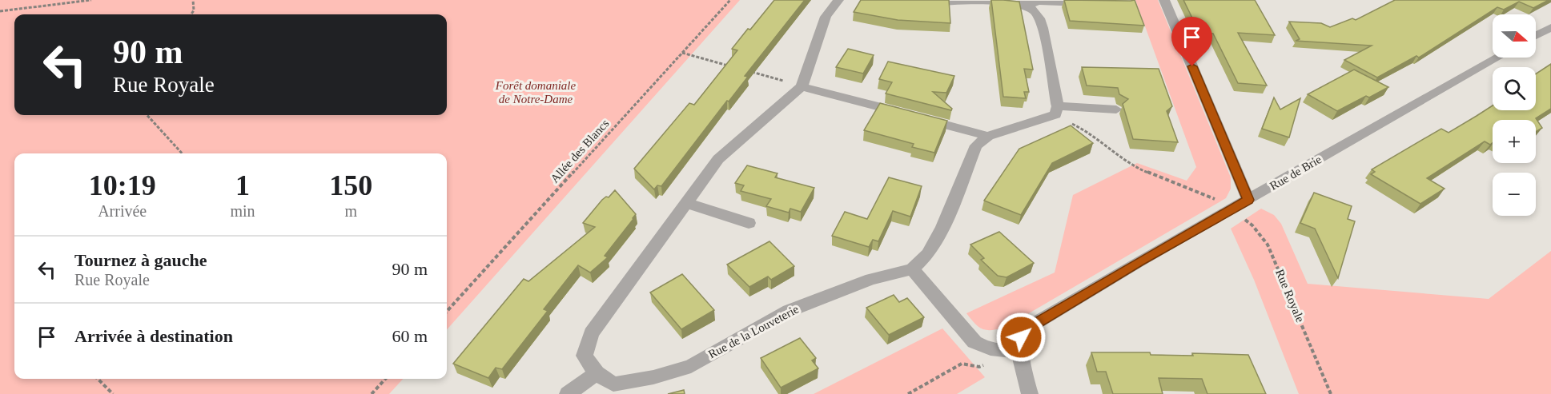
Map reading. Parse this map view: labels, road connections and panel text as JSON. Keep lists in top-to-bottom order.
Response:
{
  "streets": {
    "street": ["Rue de Brie", "Rue de la Louveterie"],
    "path": ["Allée des Blancs", "Rue Royale"]
  },
  "crossings": [
    ["Rue de Brie", "Rue Royale"]
  ],
  "parks": ["Forêt domaniale de Notre-Dame"],
  "north": "right",
  "page": {
    "map_buttons": ["+", "−"],
    "turn": ["90 m", "Rue Royale"],
    "eta": [
      "10:19",
      "Arrivée",
      "1",
      "min",
      "150",
      "m"
    ],
    "list": [
      {
        "name": "Tournez à gauche",
        "note": "Rue Royale",
        "value": "90 m"
      },
      {
        "name": "Arrivée à destination",
        "value": "60 m"
      }
    ]
  }
}
